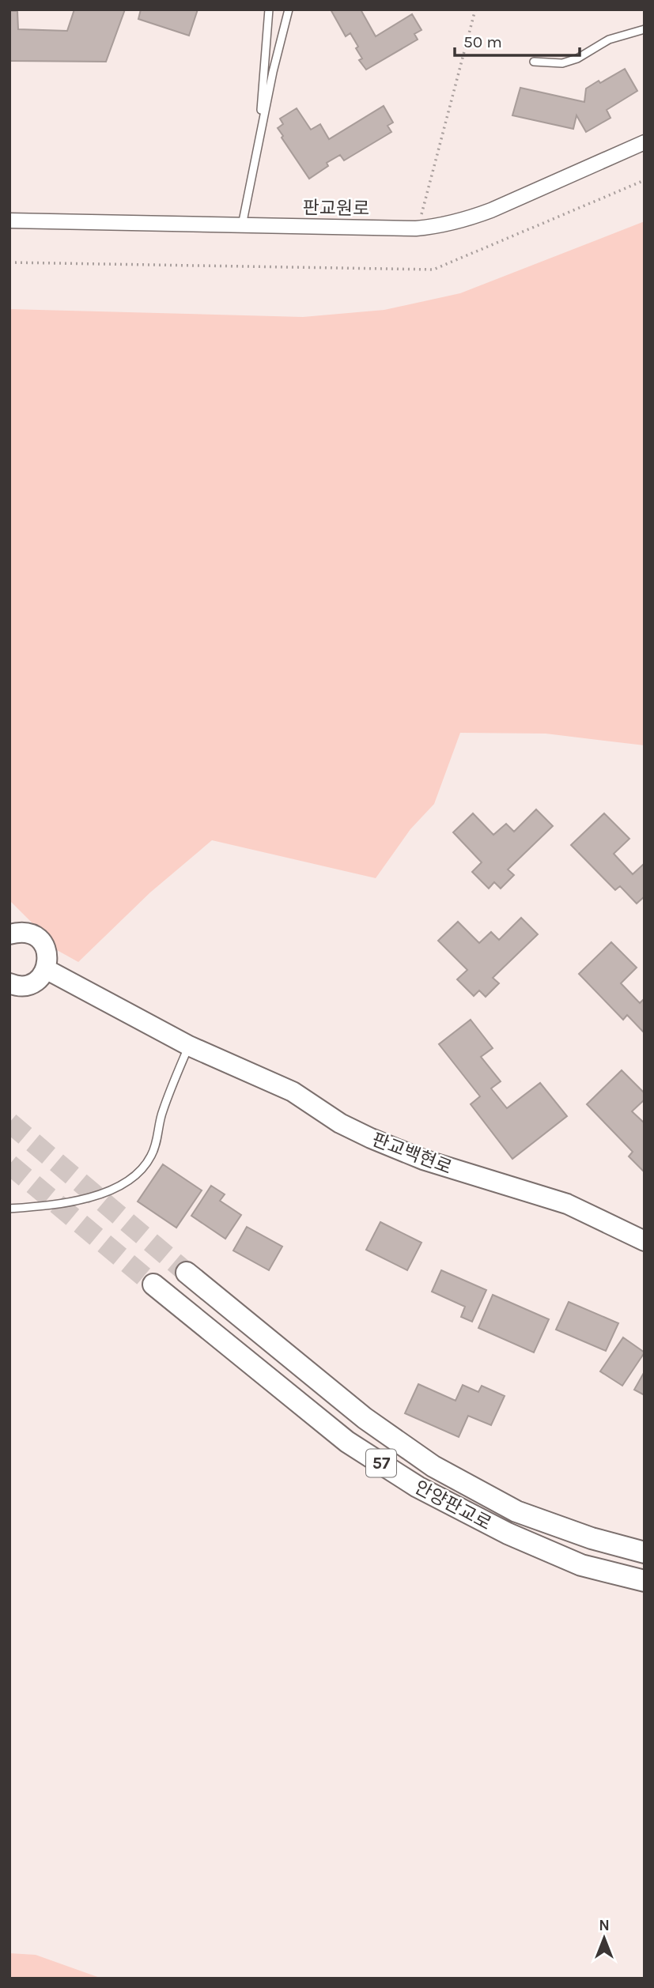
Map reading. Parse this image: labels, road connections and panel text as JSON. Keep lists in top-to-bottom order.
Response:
{
  "streets": {
    "main road": ["57", "안양판교로"],
    "street": ["판교원로", "판교백현로"]
  },
  "scale_bar": "50 m",
  "north": "top"
}
